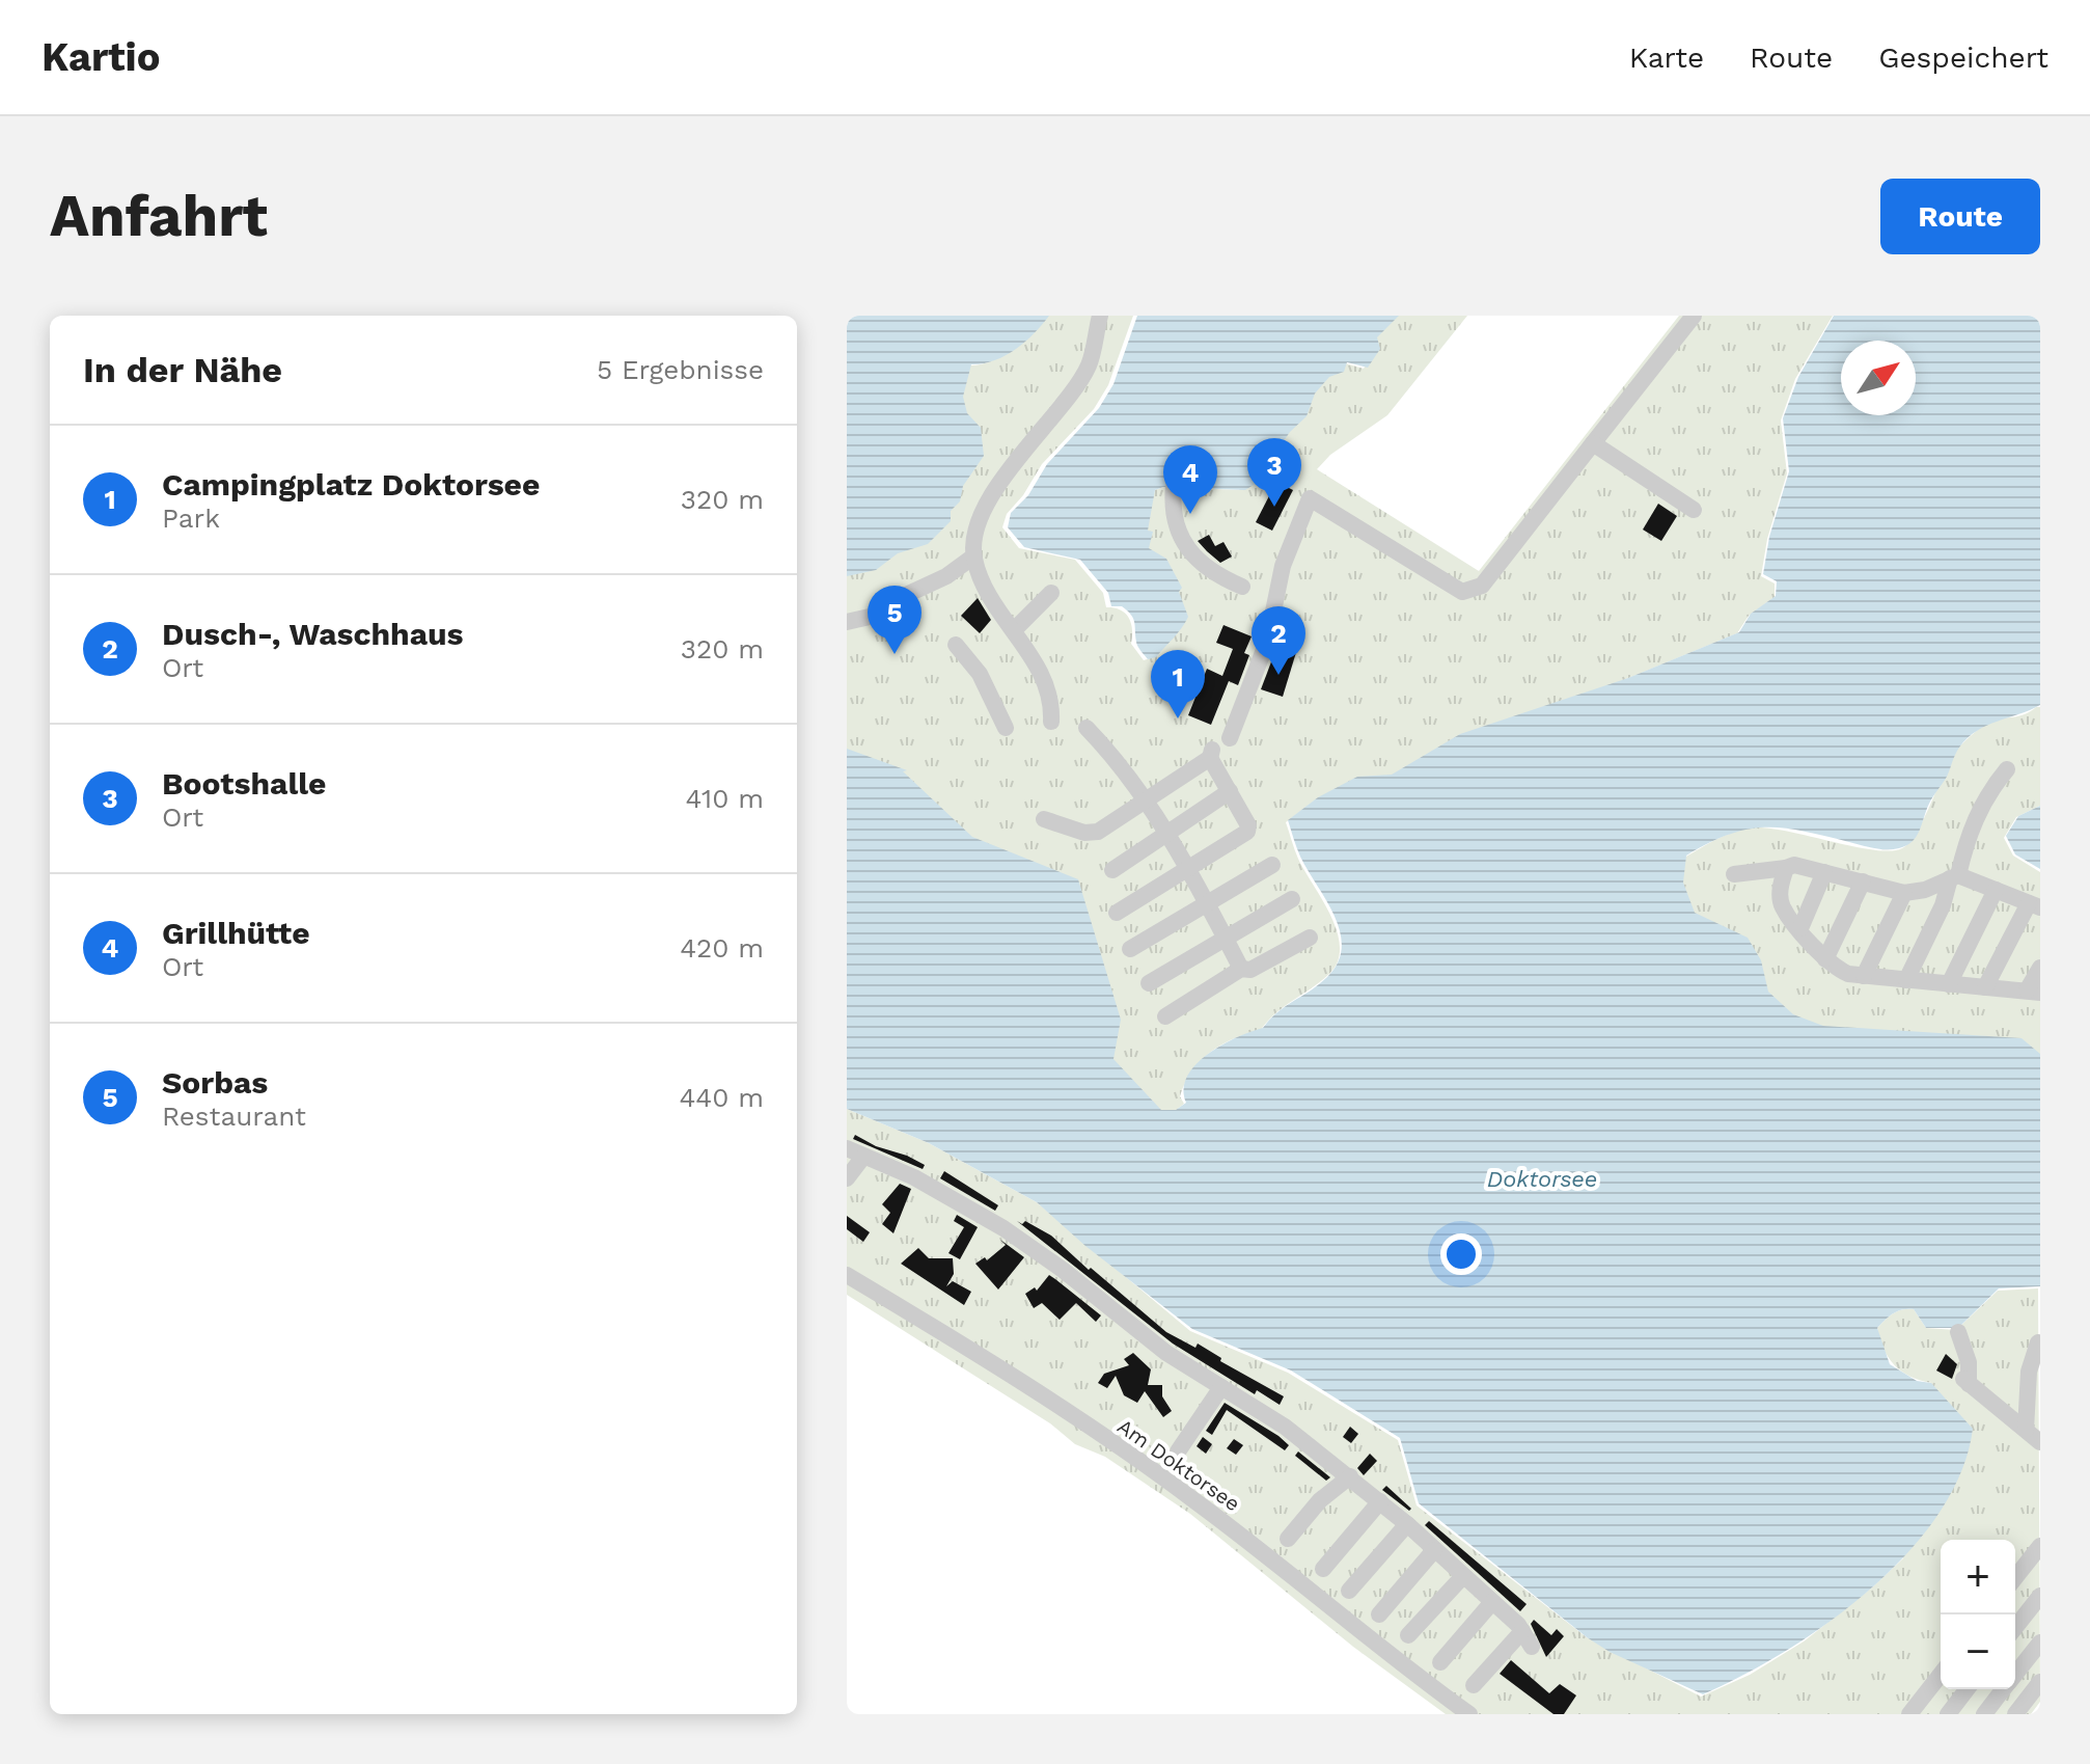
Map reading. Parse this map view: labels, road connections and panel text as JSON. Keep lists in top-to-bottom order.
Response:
{
  "streets": {
    "street": ["Am Doktorsee"]
  },
  "water": ["Doktorsee"],
  "north": "top right",
  "page": {
    "header": "Kartio",
    "nav": ["Karte", "Route", "Gespeichert"],
    "buttons": "Route",
    "title": "Anfahrt",
    "heading": ["In der Nähe", "5 Ergebnisse"],
    "list": [
      {
        "mark": "1",
        "name": "Campingplatz Doktorsee",
        "note": "Park",
        "value": "320 m"
      },
      {
        "mark": "2",
        "name": "Dusch-, Waschhaus",
        "note": "Ort",
        "value": "320 m"
      },
      {
        "mark": "3",
        "name": "Bootshalle",
        "note": "Ort",
        "value": "410 m"
      },
      {
        "mark": "4",
        "name": "Grillhütte",
        "note": "Ort",
        "value": "420 m"
      },
      {
        "mark": "5",
        "name": "Sorbas",
        "note": "Restaurant",
        "value": "440 m"
      }
    ],
    "pins": [
      "3",
      "4",
      "5",
      "2",
      "1"
    ],
    "map_buttons": ["+", "−"]
  }
}
